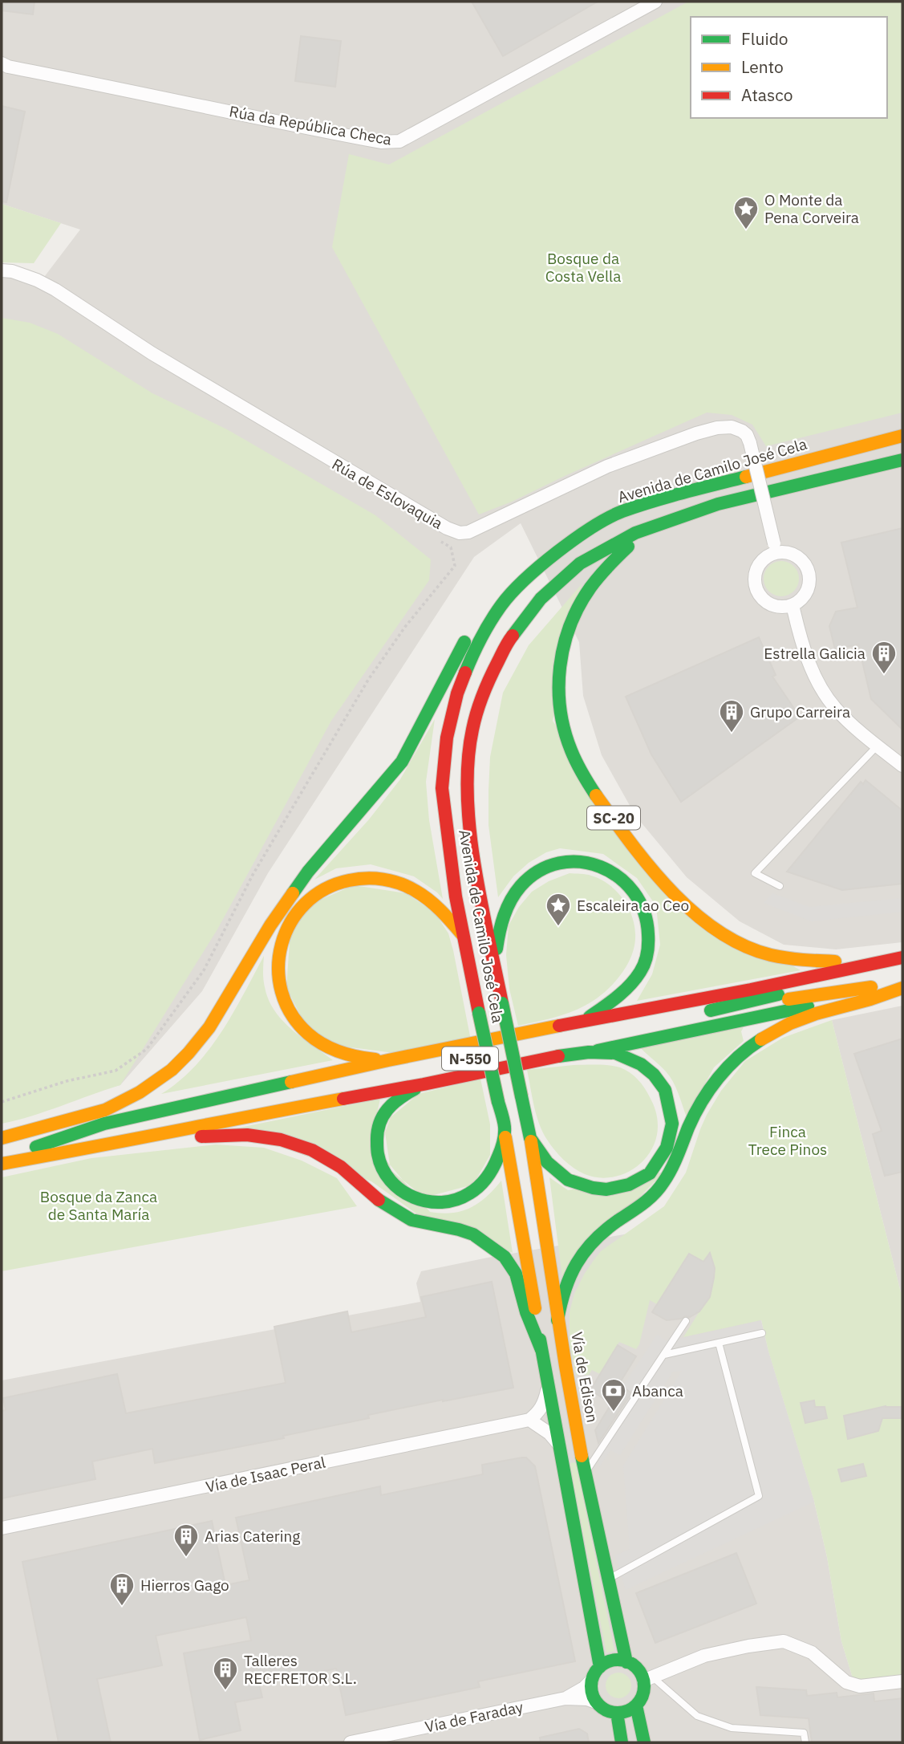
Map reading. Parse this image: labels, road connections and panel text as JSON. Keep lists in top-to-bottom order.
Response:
{
  "streets": {
    "main road": [
      "Avenida de Camilo José Cela",
      "SC-20",
      "N-550",
      "Vía de Edison"
    ],
    "street": [
      "Rúa da República Checa",
      "Rúa de Eslovaquia",
      "Vía de Isaac Peral",
      "Vía de Faraday"
    ]
  },
  "crossings": [
    ["Avenida de Camilo José Cela", "SC-20"],
    ["Avenida de Camilo José Cela", "Vía de Edison"],
    ["Vía de Edison", "Vía de Faraday"]
  ],
  "parks": ["Bosque da Costa Vella", "Finca Trece Pinos", "Bosque da Zanca de Santa María"],
  "places": {
    "place": ["O Monte da Pena Corveira", "Escaleira ao Ceo"],
    "building": [
      "Estrella Galicia",
      "Grupo Carreira",
      "Arias Catering",
      "Hierros Gago",
      "Talleres RECFRETOR S.L."
    ],
    "bank": ["Abanca"]
  },
  "legend": ["Fluido", "Lento", "Atasco"]
}
